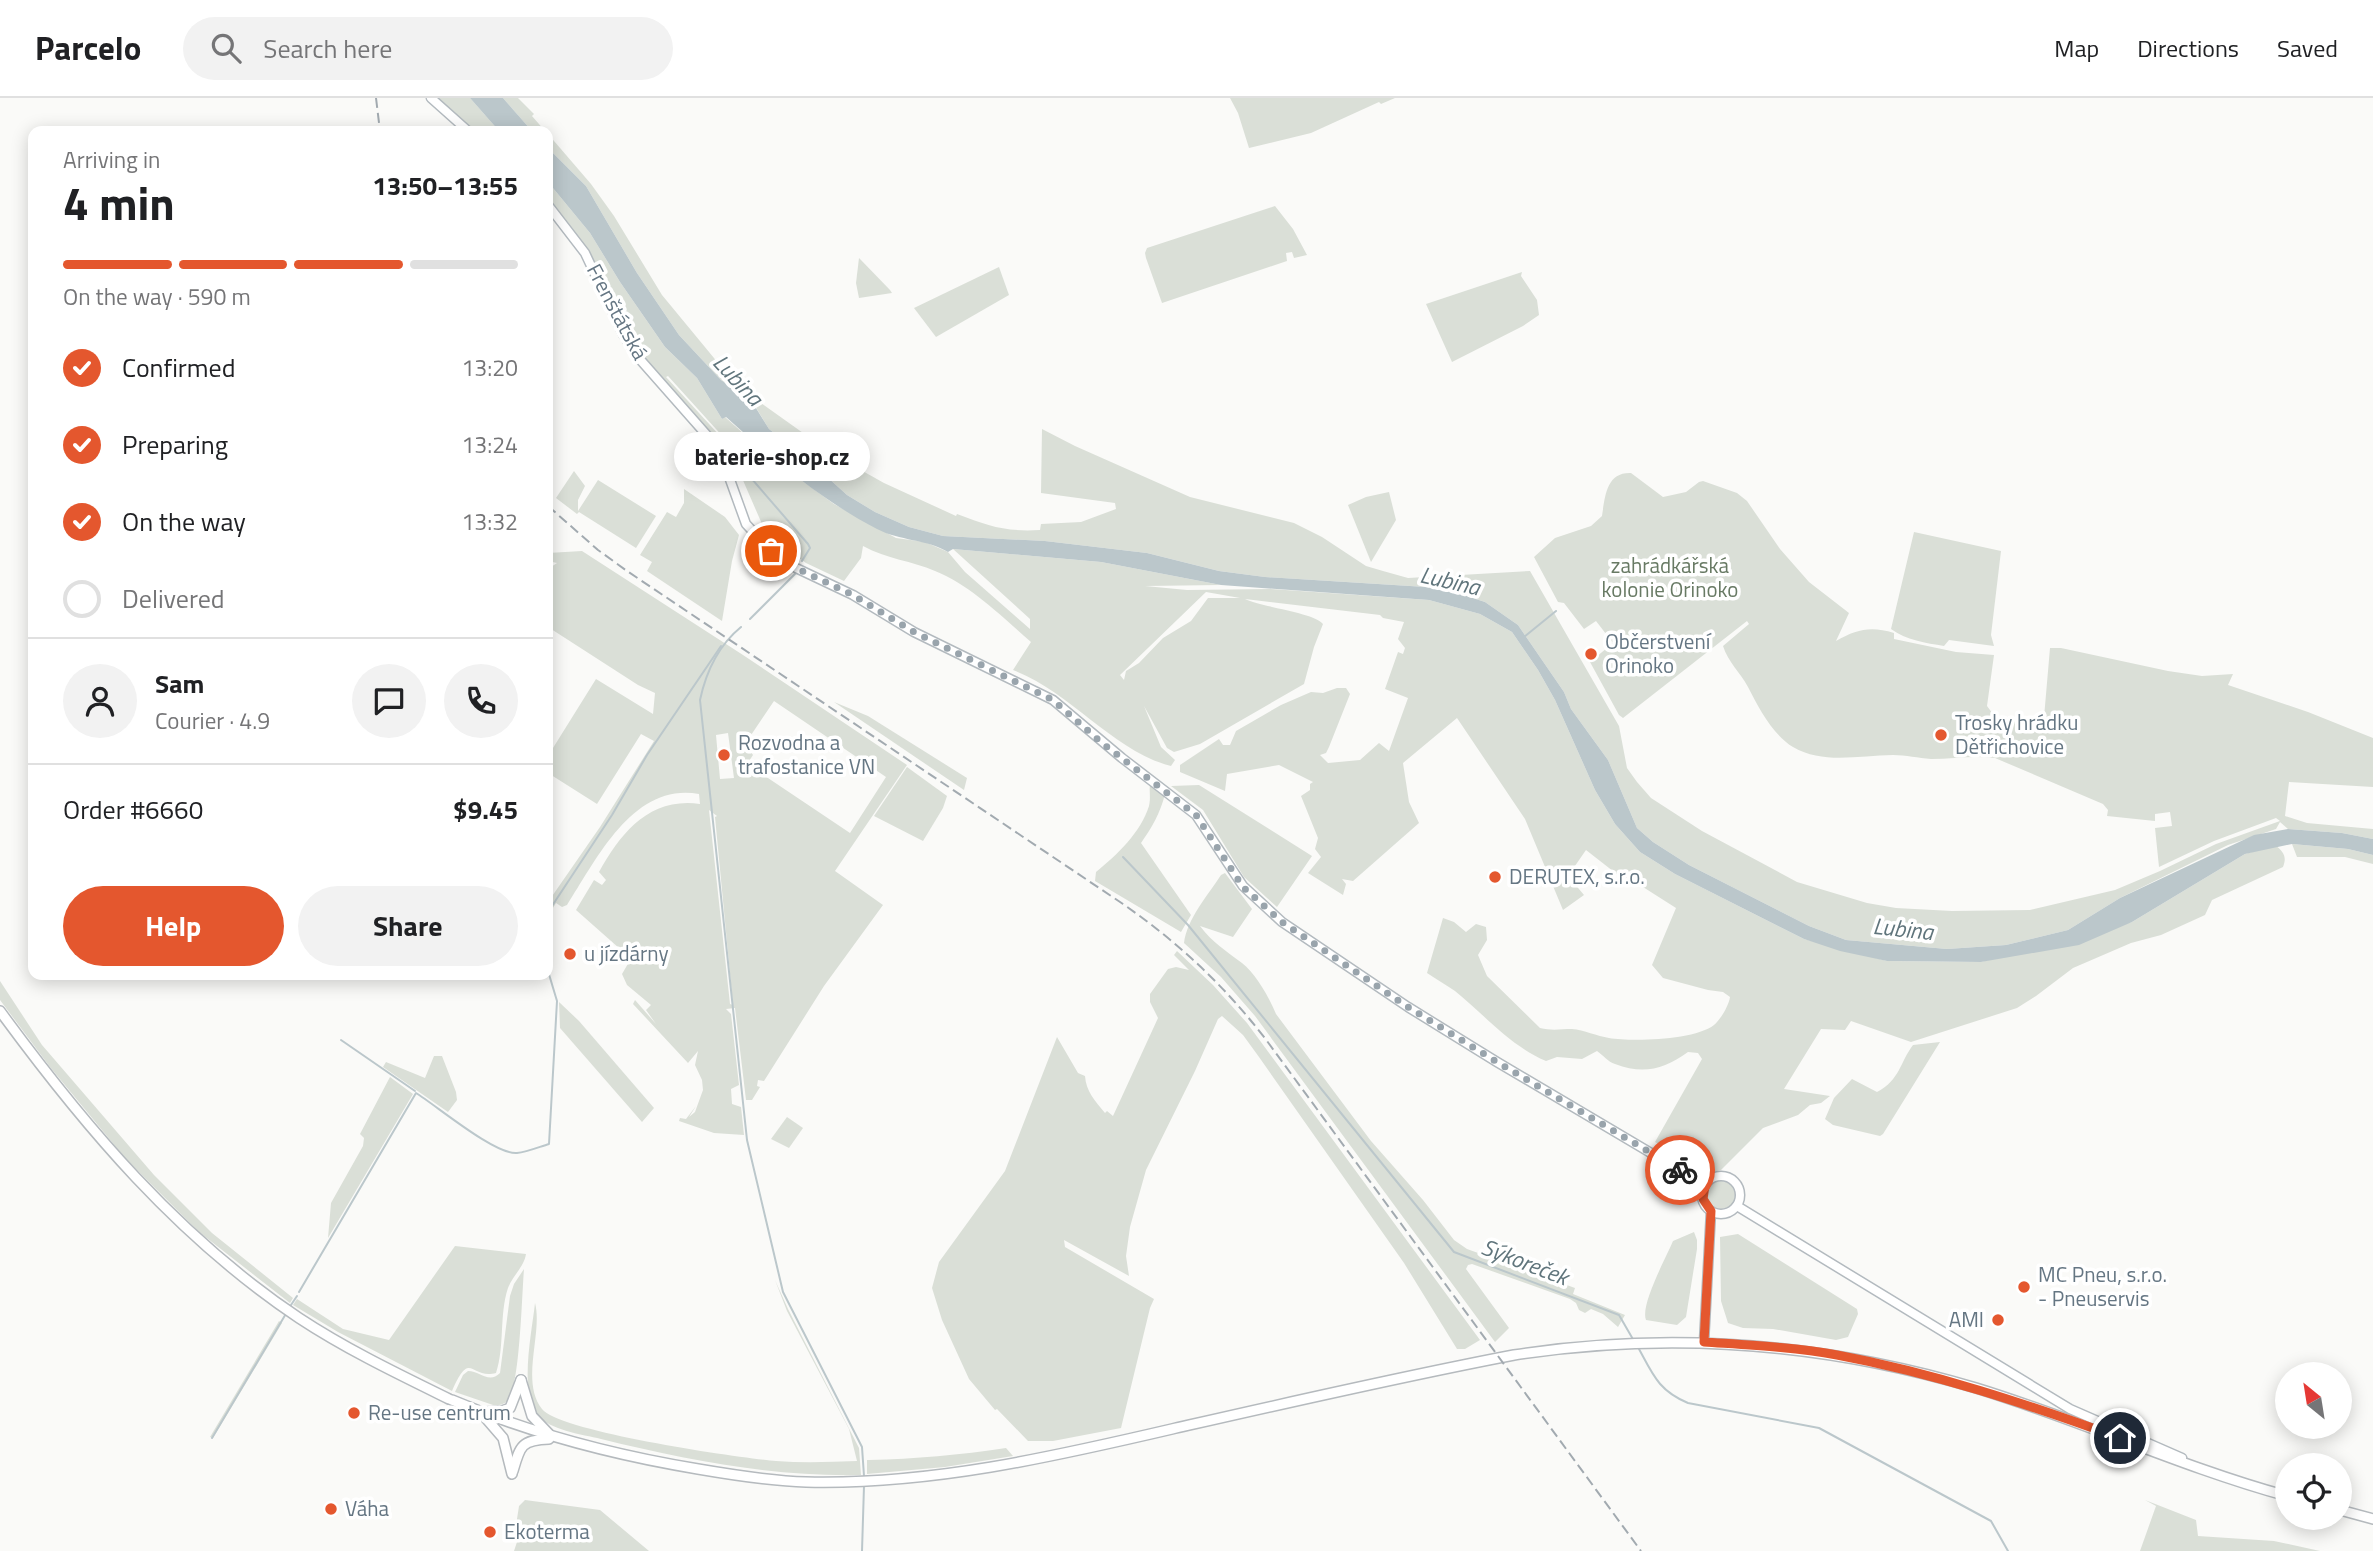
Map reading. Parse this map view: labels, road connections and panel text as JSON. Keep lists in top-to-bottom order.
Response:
{
  "streets": {
    "main road": ["Frenštátská"]
  },
  "water": ["Lubina", "Sýkoreček"],
  "parks": ["zahrádkářská kolonie Orinoko"],
  "places": [
    "baterie-shop.cz",
    "Občerstvení Orinoko",
    "Trosky hrádku Dětřichovice",
    "Rozvodna a trafostanice VN",
    "DERUTEX, s.r.o.",
    "u jízdárny",
    "MC Pneu, s.r.o. - Pneuservis",
    "AMI",
    "Re-use centrum",
    "Váha",
    "Ekoterma"
  ],
  "north": "top left",
  "page": {
    "header": "Parcelo",
    "search": "Search here",
    "nav": ["Map", "Directions", "Saved"],
    "heading": ["4 min", "Arriving in", "13:50–13:55"],
    "panel": [
      "Sam",
      "Courier · 4.9",
      "Order #6660",
      "$9.45"
    ],
    "bar": "On the way · 590 m",
    "list": [
      ["Confirmed", "13:20"],
      ["Preparing", "13:24"],
      ["On the way", "13:32"],
      "Delivered"
    ],
    "bubble": "baterie-shop.cz",
    "buttons": ["Help", "Share"]
  }
}
